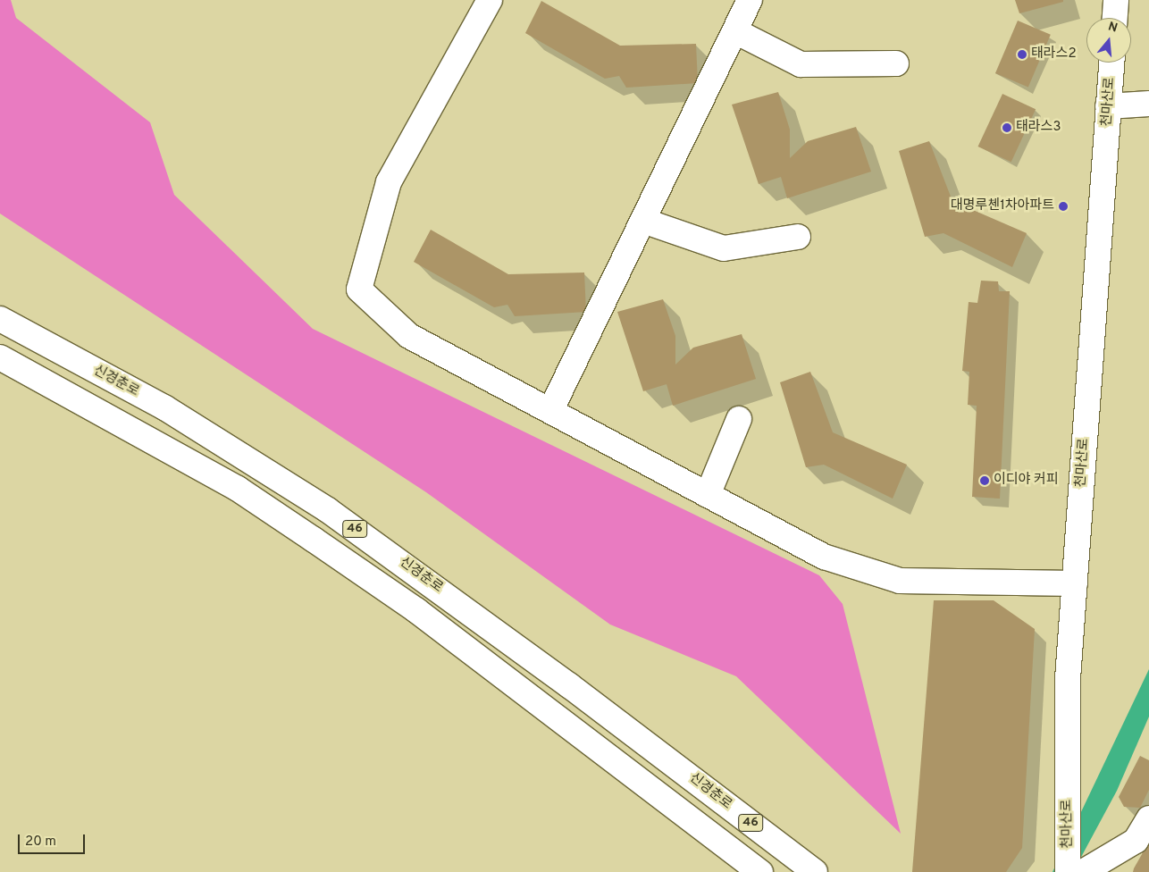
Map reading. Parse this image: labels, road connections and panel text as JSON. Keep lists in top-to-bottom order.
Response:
{
  "streets": {
    "main road": ["천마산로", "신경춘로", "46"]
  },
  "places": [
    "태라스2",
    "태라스3",
    "대명루첸1차아파트",
    "이디야 커피"
  ],
  "scale_bar": "20 m",
  "north": "top"
}
